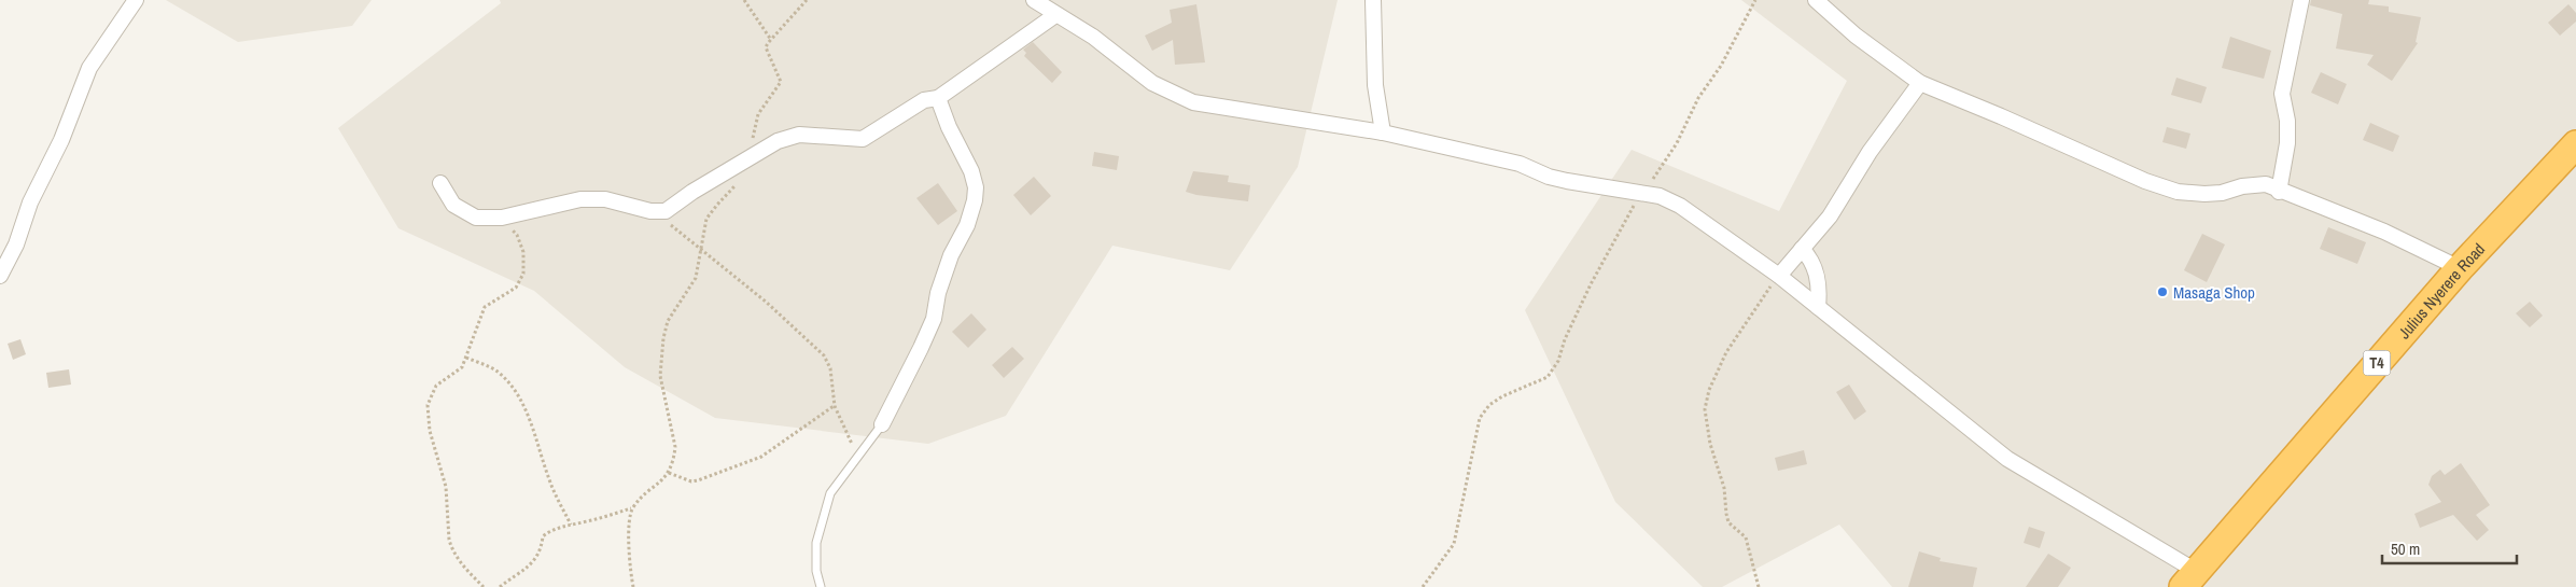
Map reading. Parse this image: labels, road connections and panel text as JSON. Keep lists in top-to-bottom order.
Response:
{
  "streets": {
    "highway": ["Julius Nyerere Road", "T4"]
  },
  "places": ["Masaga Shop"],
  "scale_bar": "50 m"
}
